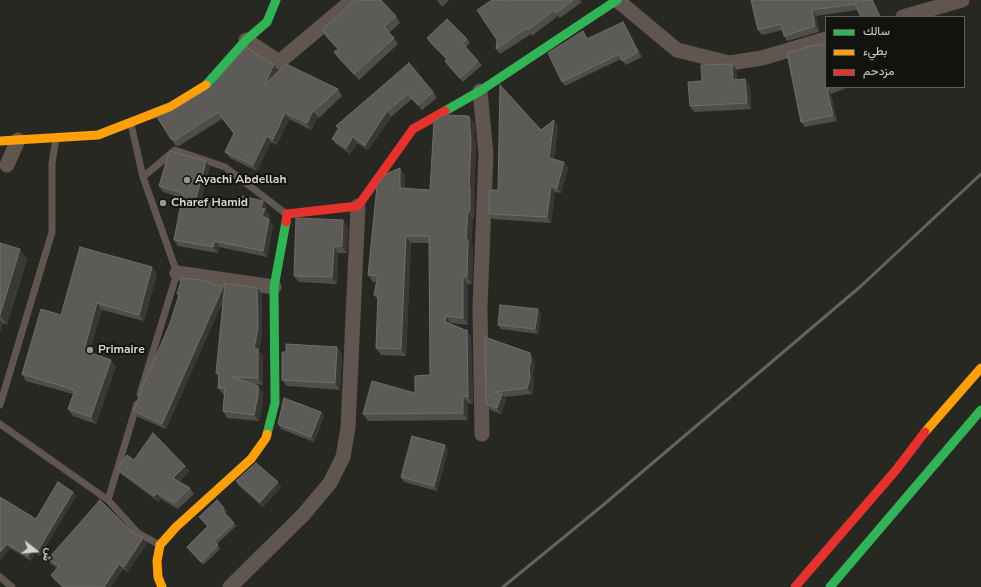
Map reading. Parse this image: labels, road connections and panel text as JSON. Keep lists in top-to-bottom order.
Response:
{
  "places": ["Ayachi Abdellah", "Charef Hamid", "Primaire"],
  "legend": ["سالك", "بطيء", "مزدحم"],
  "north": "right"
}
